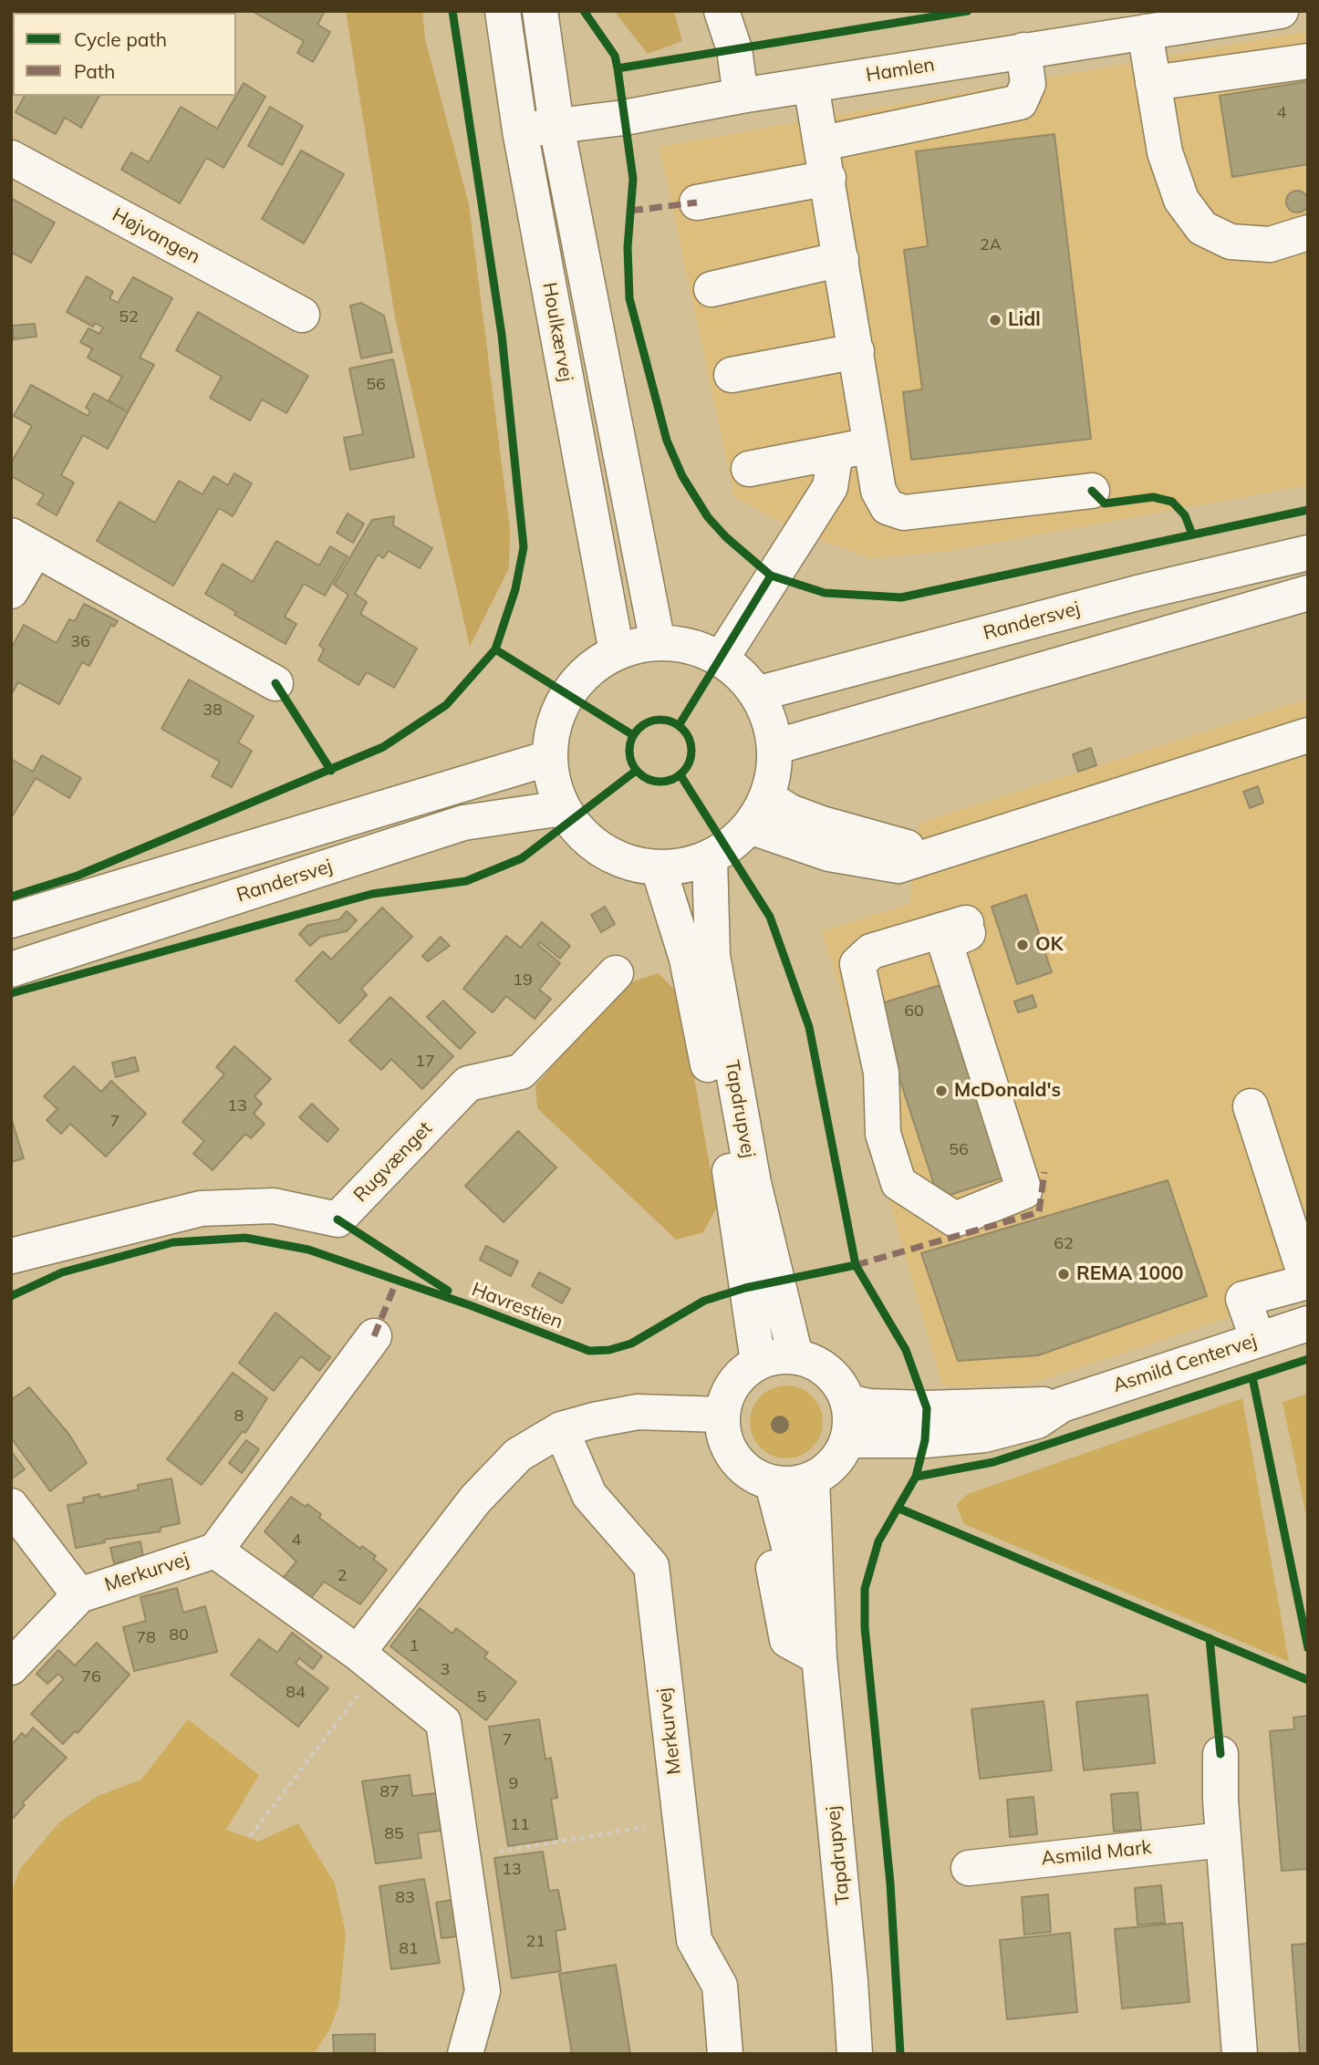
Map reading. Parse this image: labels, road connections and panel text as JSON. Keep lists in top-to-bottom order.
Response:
{
  "streets": {
    "street": [
      "Hamlen",
      "Højvangen",
      "Houlkærvej",
      "Randersvej",
      "Tapdrupvej",
      "Rugvænget",
      "Asmild Centervej",
      "Merkurvej",
      "Asmild Mark"
    ],
    "cycle path": ["Havrestien"]
  },
  "crossings": [
    ["Hamlen", "Houlkærvej"],
    ["Houlkærvej", "Randersvej"],
    ["Houlkærvej", "Tapdrupvej"],
    ["Randersvej", "Tapdrupvej"],
    ["Tapdrupvej", "Asmild Centervej"]
  ],
  "places": [
    "Lidl",
    "OK",
    "McDonald's",
    "REMA 1000"
  ],
  "house_numbers": [
    "4",
    "2A",
    "52",
    "56",
    "36",
    "38",
    "19",
    "60",
    "17",
    "13",
    "7",
    "56",
    "62",
    "8",
    "4",
    "2",
    "80",
    "78",
    "1",
    "3",
    "76",
    "84",
    "5",
    "7",
    "9",
    "87",
    "11",
    "85",
    "13",
    "83",
    "21",
    "81"
  ],
  "legend": ["Cycle path", "Path"]
}
